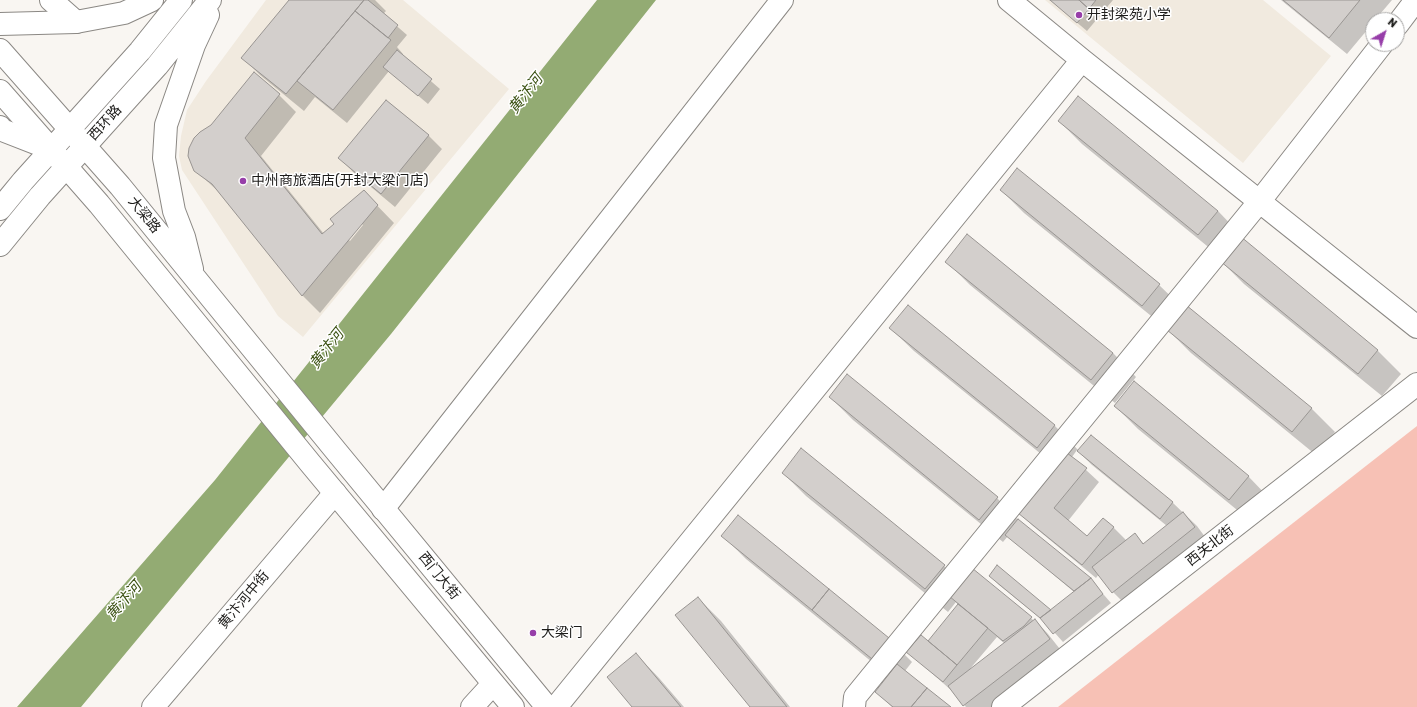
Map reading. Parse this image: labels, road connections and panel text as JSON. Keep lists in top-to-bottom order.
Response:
{
  "streets": {
    "street": [
      "西环路",
      "大梁路",
      "西关北街",
      "西门大街",
      "黄汴河中街"
    ]
  },
  "crossings": [
    ["西环路", "大梁路"],
    ["大梁路", "西门大街"],
    ["西门大街", "黄汴河中街"]
  ],
  "water": ["黄汴河"],
  "places": ["开封梁苑小学", "中州商旅酒店(开封大梁门店)", "大梁门"],
  "north": "top right"
}
